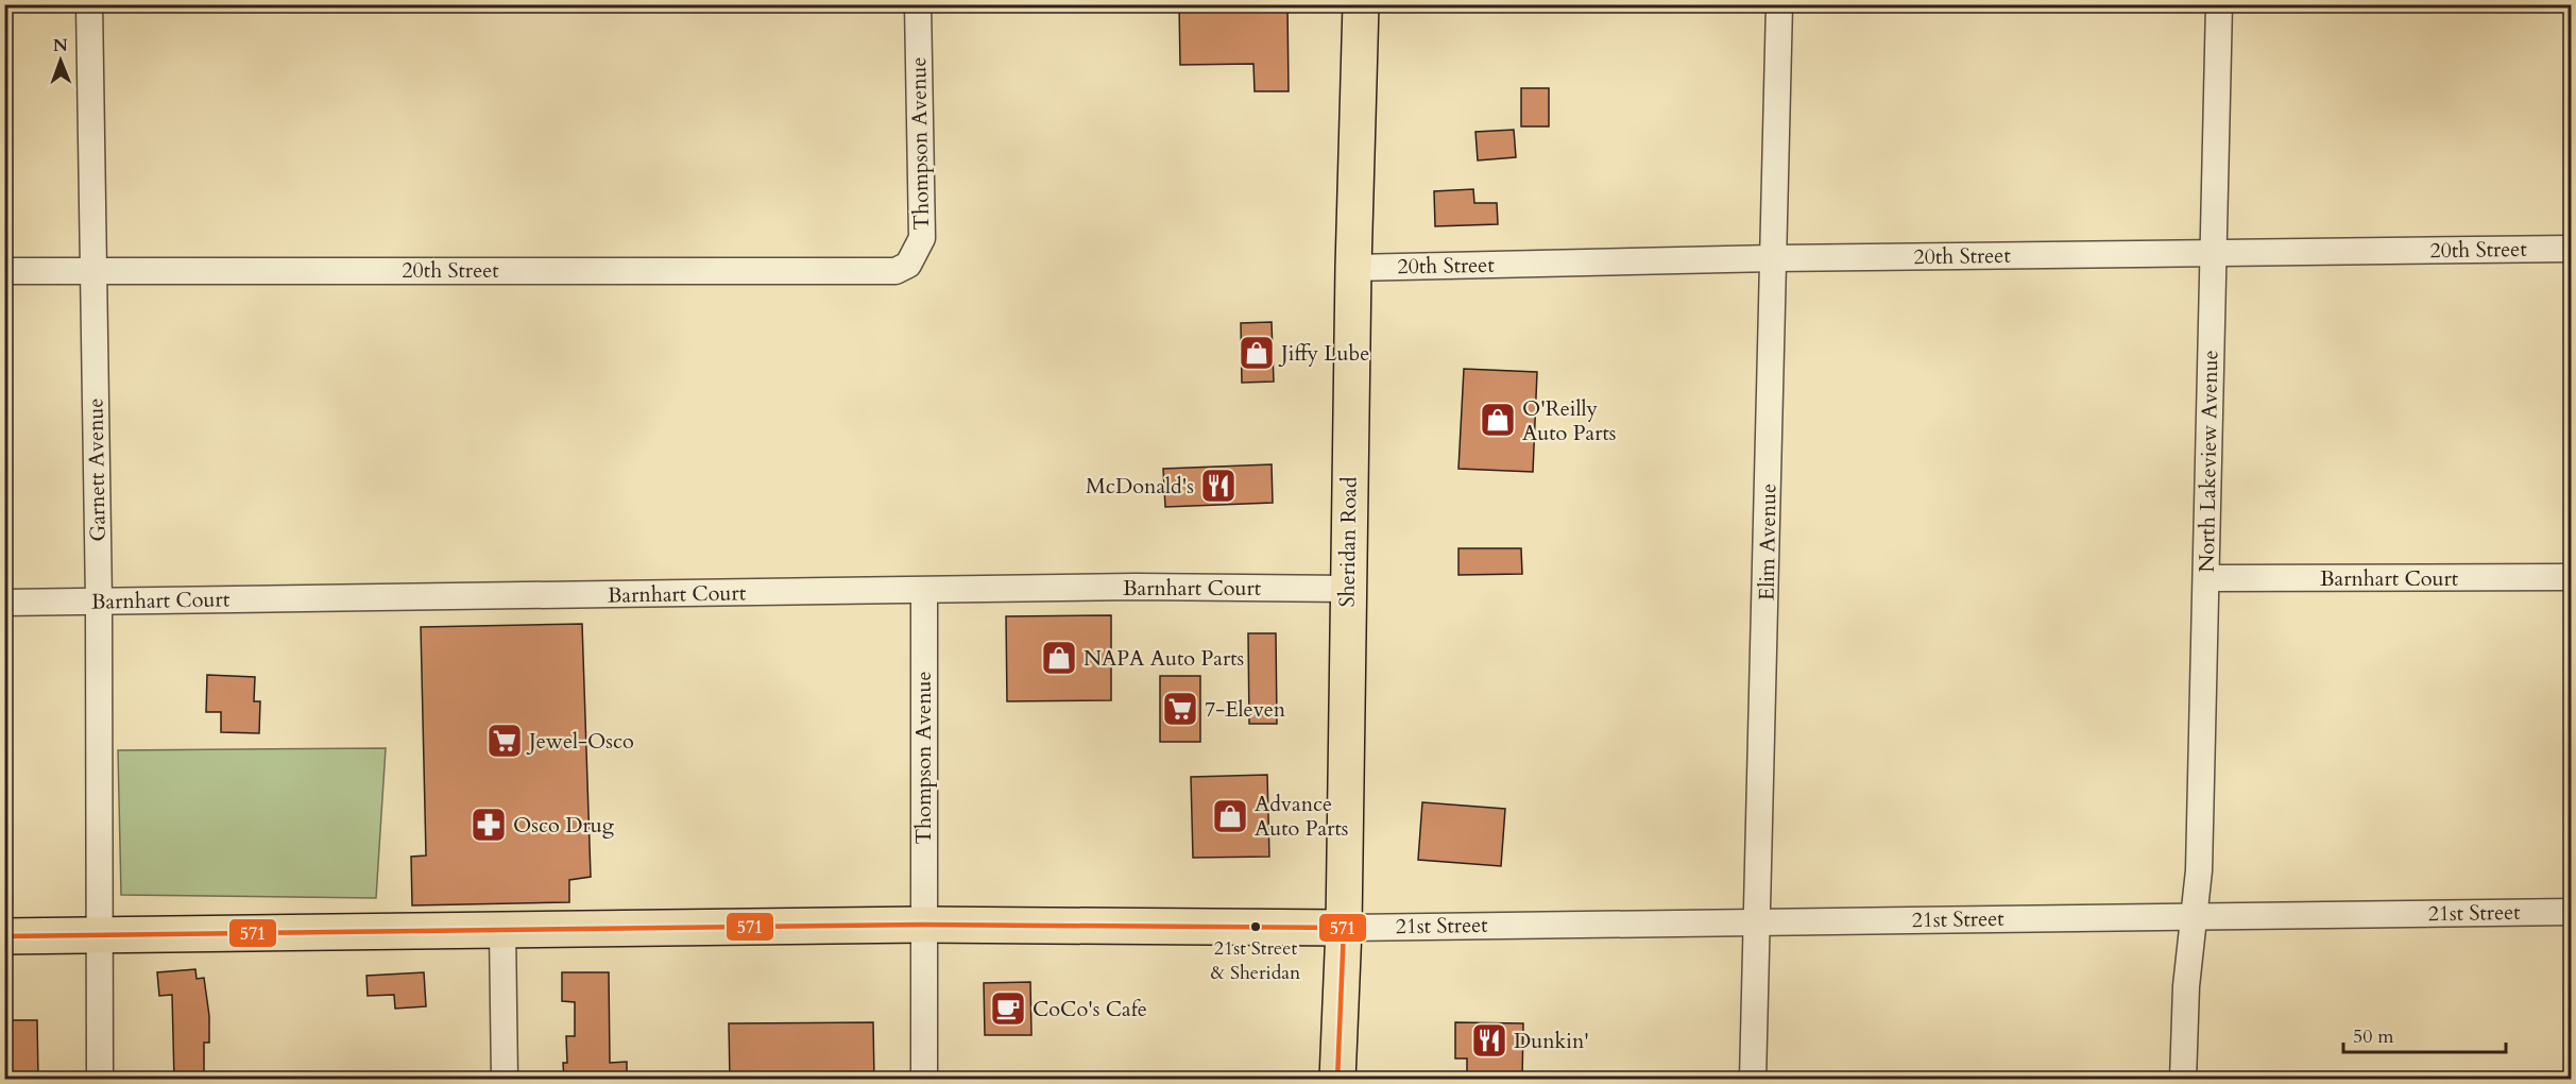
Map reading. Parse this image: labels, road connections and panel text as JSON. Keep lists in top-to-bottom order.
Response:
{
  "streets": {
    "main road": ["Sheridan Road"],
    "street": [
      "Thompson Avenue",
      "20th Street",
      "North Lakeview Avenue",
      "Garnett Avenue",
      "Elim Avenue",
      "Barnhart Court",
      "21st Street"
    ]
  },
  "crossings": [
    ["Thompson Avenue", "20th Street"],
    ["Thompson Avenue", "Barnhart Court"],
    ["20th Street", "North Lakeview Avenue"],
    ["20th Street", "Garnett Avenue"],
    ["20th Street", "Sheridan Road"],
    ["20th Street", "Elim Avenue"],
    ["North Lakeview Avenue", "Barnhart Court"],
    ["North Lakeview Avenue", "21st Street"],
    ["Garnett Avenue", "Barnhart Court"],
    ["Sheridan Road", "Barnhart Court"],
    ["Sheridan Road", "21st Street"],
    ["Elim Avenue", "21st Street"]
  ],
  "places": {
    "shop": [
      "Jiffy Lube",
      "O'Reilly Auto Parts",
      "NAPA Auto Parts",
      "Advance Auto Parts"
    ],
    "restaurant": ["McDonald's", "Dunkin'"],
    "supermarket": ["7-Eleven", "Jewel-Osco"],
    "pharmacy": ["Osco Drug"],
    "other": ["21st Street & Sheridan"],
    "cafe": ["CoCo's Cafe"]
  },
  "lines": ["transit line 571"],
  "scale_bar": "50 m",
  "north": "top"
}
